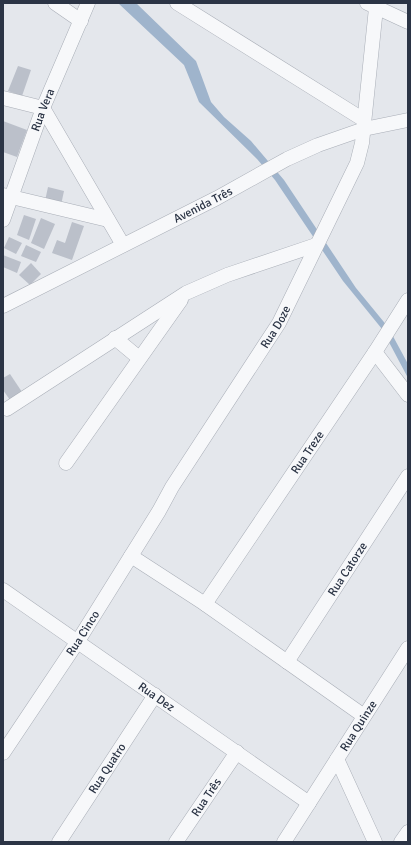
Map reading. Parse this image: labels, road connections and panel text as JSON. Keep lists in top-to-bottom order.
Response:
{
  "streets": {
    "street": [
      "Rua Vera",
      "Avenida Três",
      "Rua Doze",
      "Rua Treze",
      "Rua Catorze",
      "Rua Cinco",
      "Rua Dez",
      "Rua Quinze",
      "Rua Quatro",
      "Rua Três"
    ]
  },
  "crossings": [
    ["Avenida Três", "Rua Doze"],
    ["Rua Doze", "Rua Cinco"],
    ["Rua Cinco", "Rua Dez"],
    ["Rua Dez", "Rua Quinze"],
    ["Rua Dez", "Rua Quatro"],
    ["Rua Dez", "Rua Três"]
  ]
}
